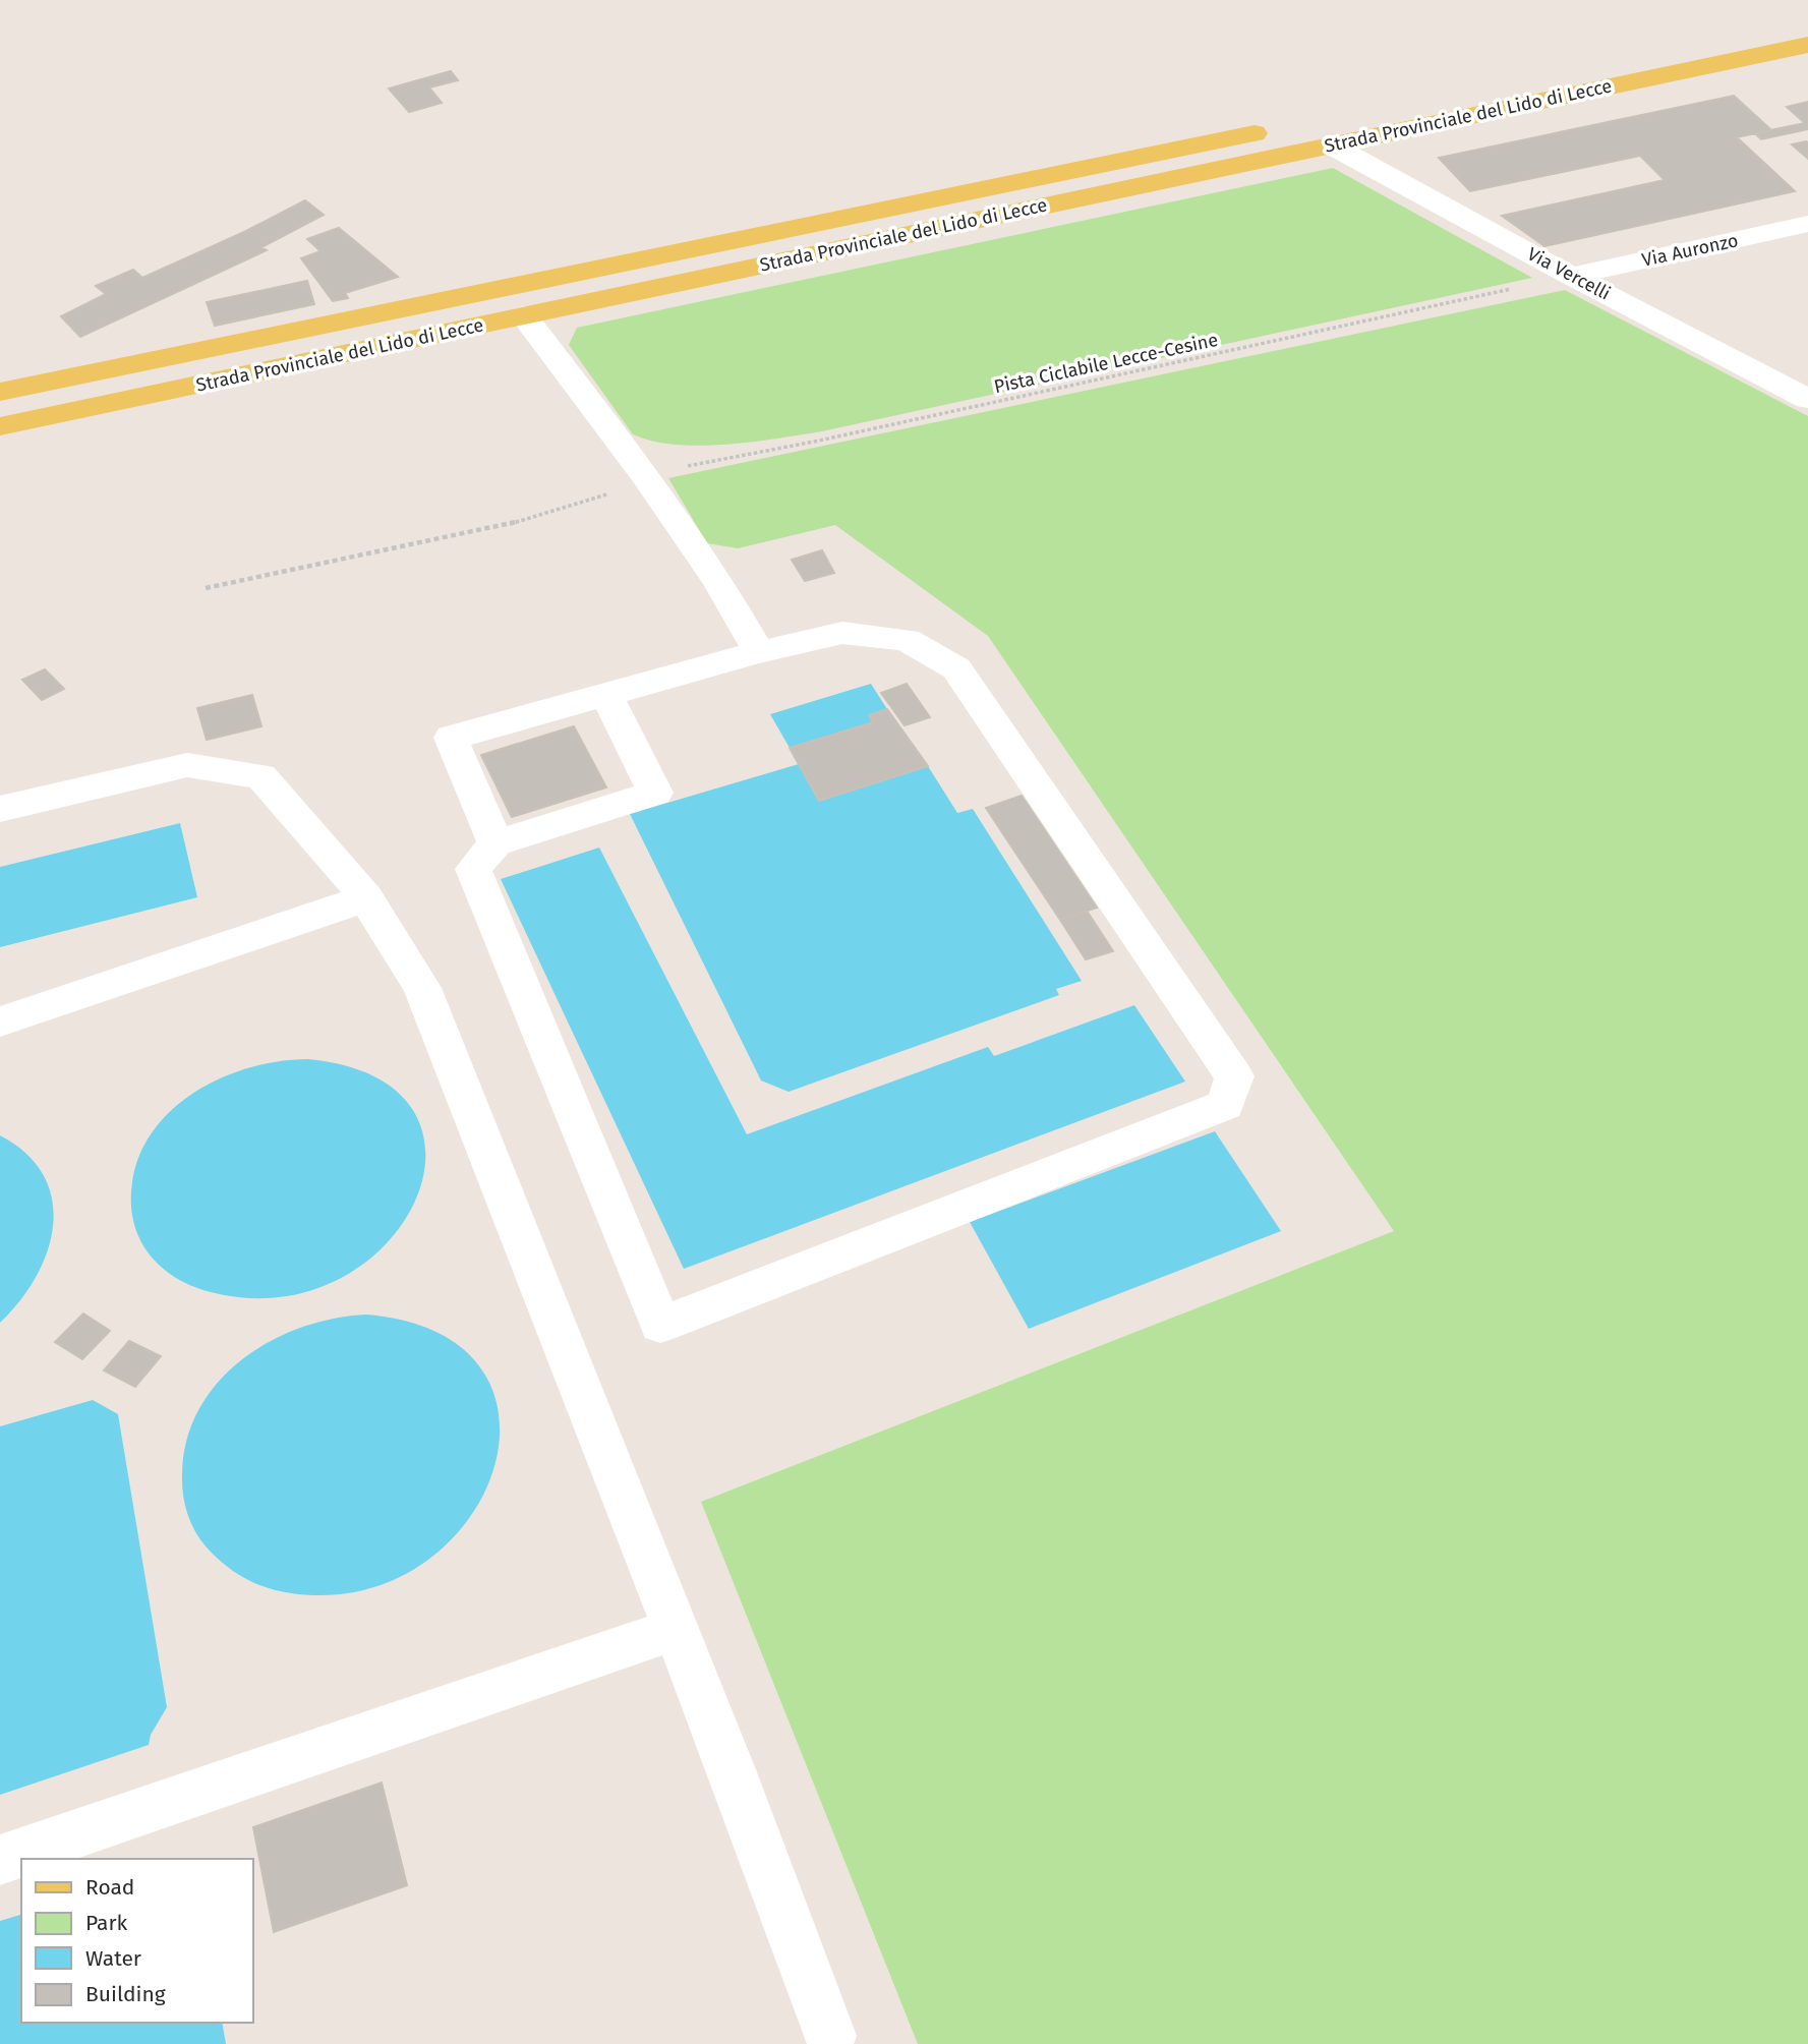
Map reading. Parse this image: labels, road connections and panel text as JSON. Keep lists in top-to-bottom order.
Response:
{
  "streets": {
    "main road": ["Strada Provinciale del Lido di Lecce"],
    "street": ["Via Auronzo", "Via Vercelli"],
    "path": ["Pista Ciclabile Lecce-Cesine"]
  },
  "crossings": [
    ["Strada Provinciale del Lido di Lecce", "Via Vercelli"],
    ["Via Auronzo", "Via Vercelli"],
    ["Via Auronzo", "Pista Ciclabile Lecce-Cesine"],
    ["Via Vercelli", "Pista Ciclabile Lecce-Cesine"]
  ],
  "legend": [
    "Road",
    "Park",
    "Water",
    "Building"
  ]
}
